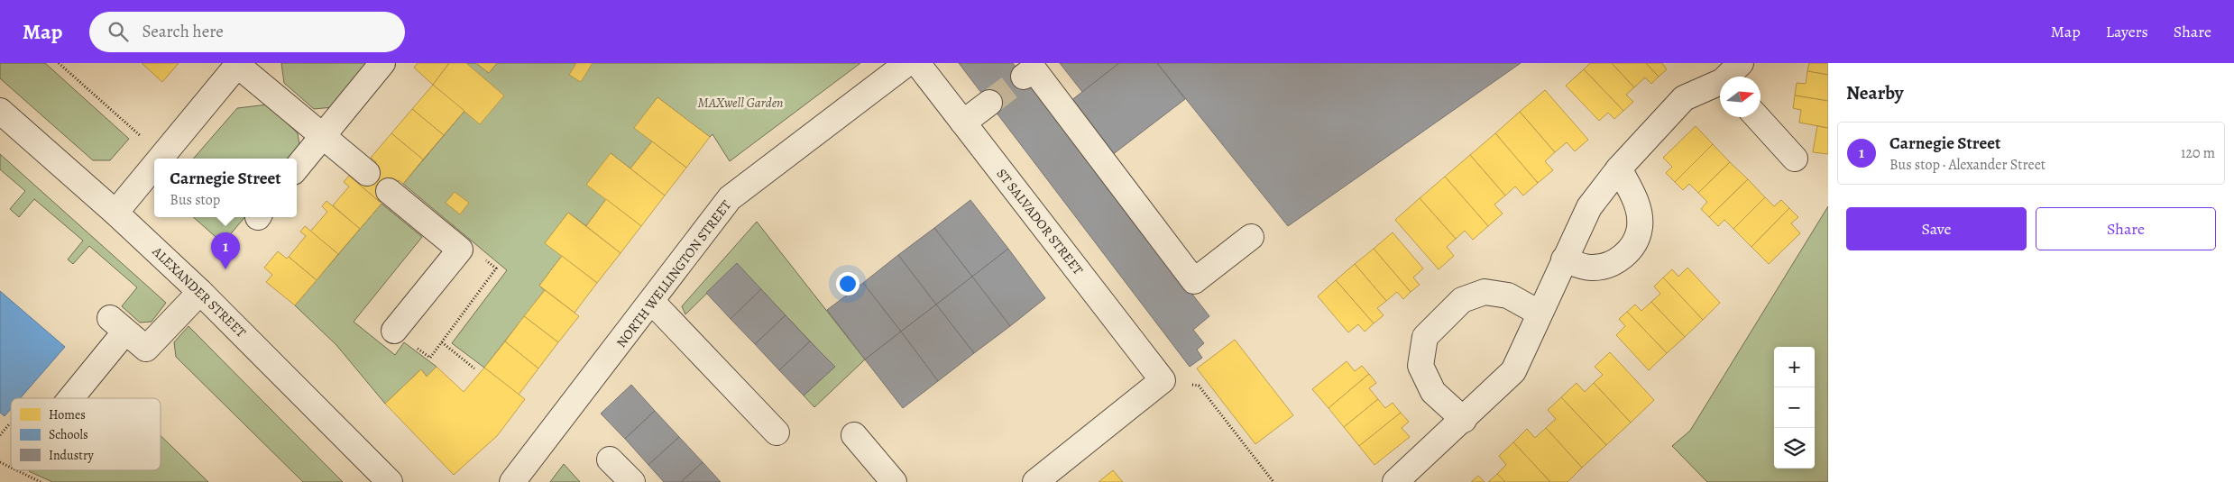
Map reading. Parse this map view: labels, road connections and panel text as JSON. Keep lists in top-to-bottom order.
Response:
{
  "streets": {
    "street": ["ST SALVADOR STREET", "NORTH WELLINGTON STREET", "ALEXANDER STREET"]
  },
  "parks": ["MAXwell Garden"],
  "legend": ["Homes", "Schools", "Industry"],
  "north": "right",
  "page": {
    "header": "Map",
    "search": "Search here",
    "nav": ["Map", "Layers", "Share"],
    "heading": "Nearby",
    "list": [
      {
        "mark": "1",
        "name": "Carnegie Street",
        "note": "Bus stop · Alexander Street",
        "value": "120 m"
      }
    ],
    "popup": ["Carnegie Street", "Bus stop"],
    "buttons": ["Save", "Share"],
    "pins": "1",
    "map_buttons": ["+", "−"]
  }
}
